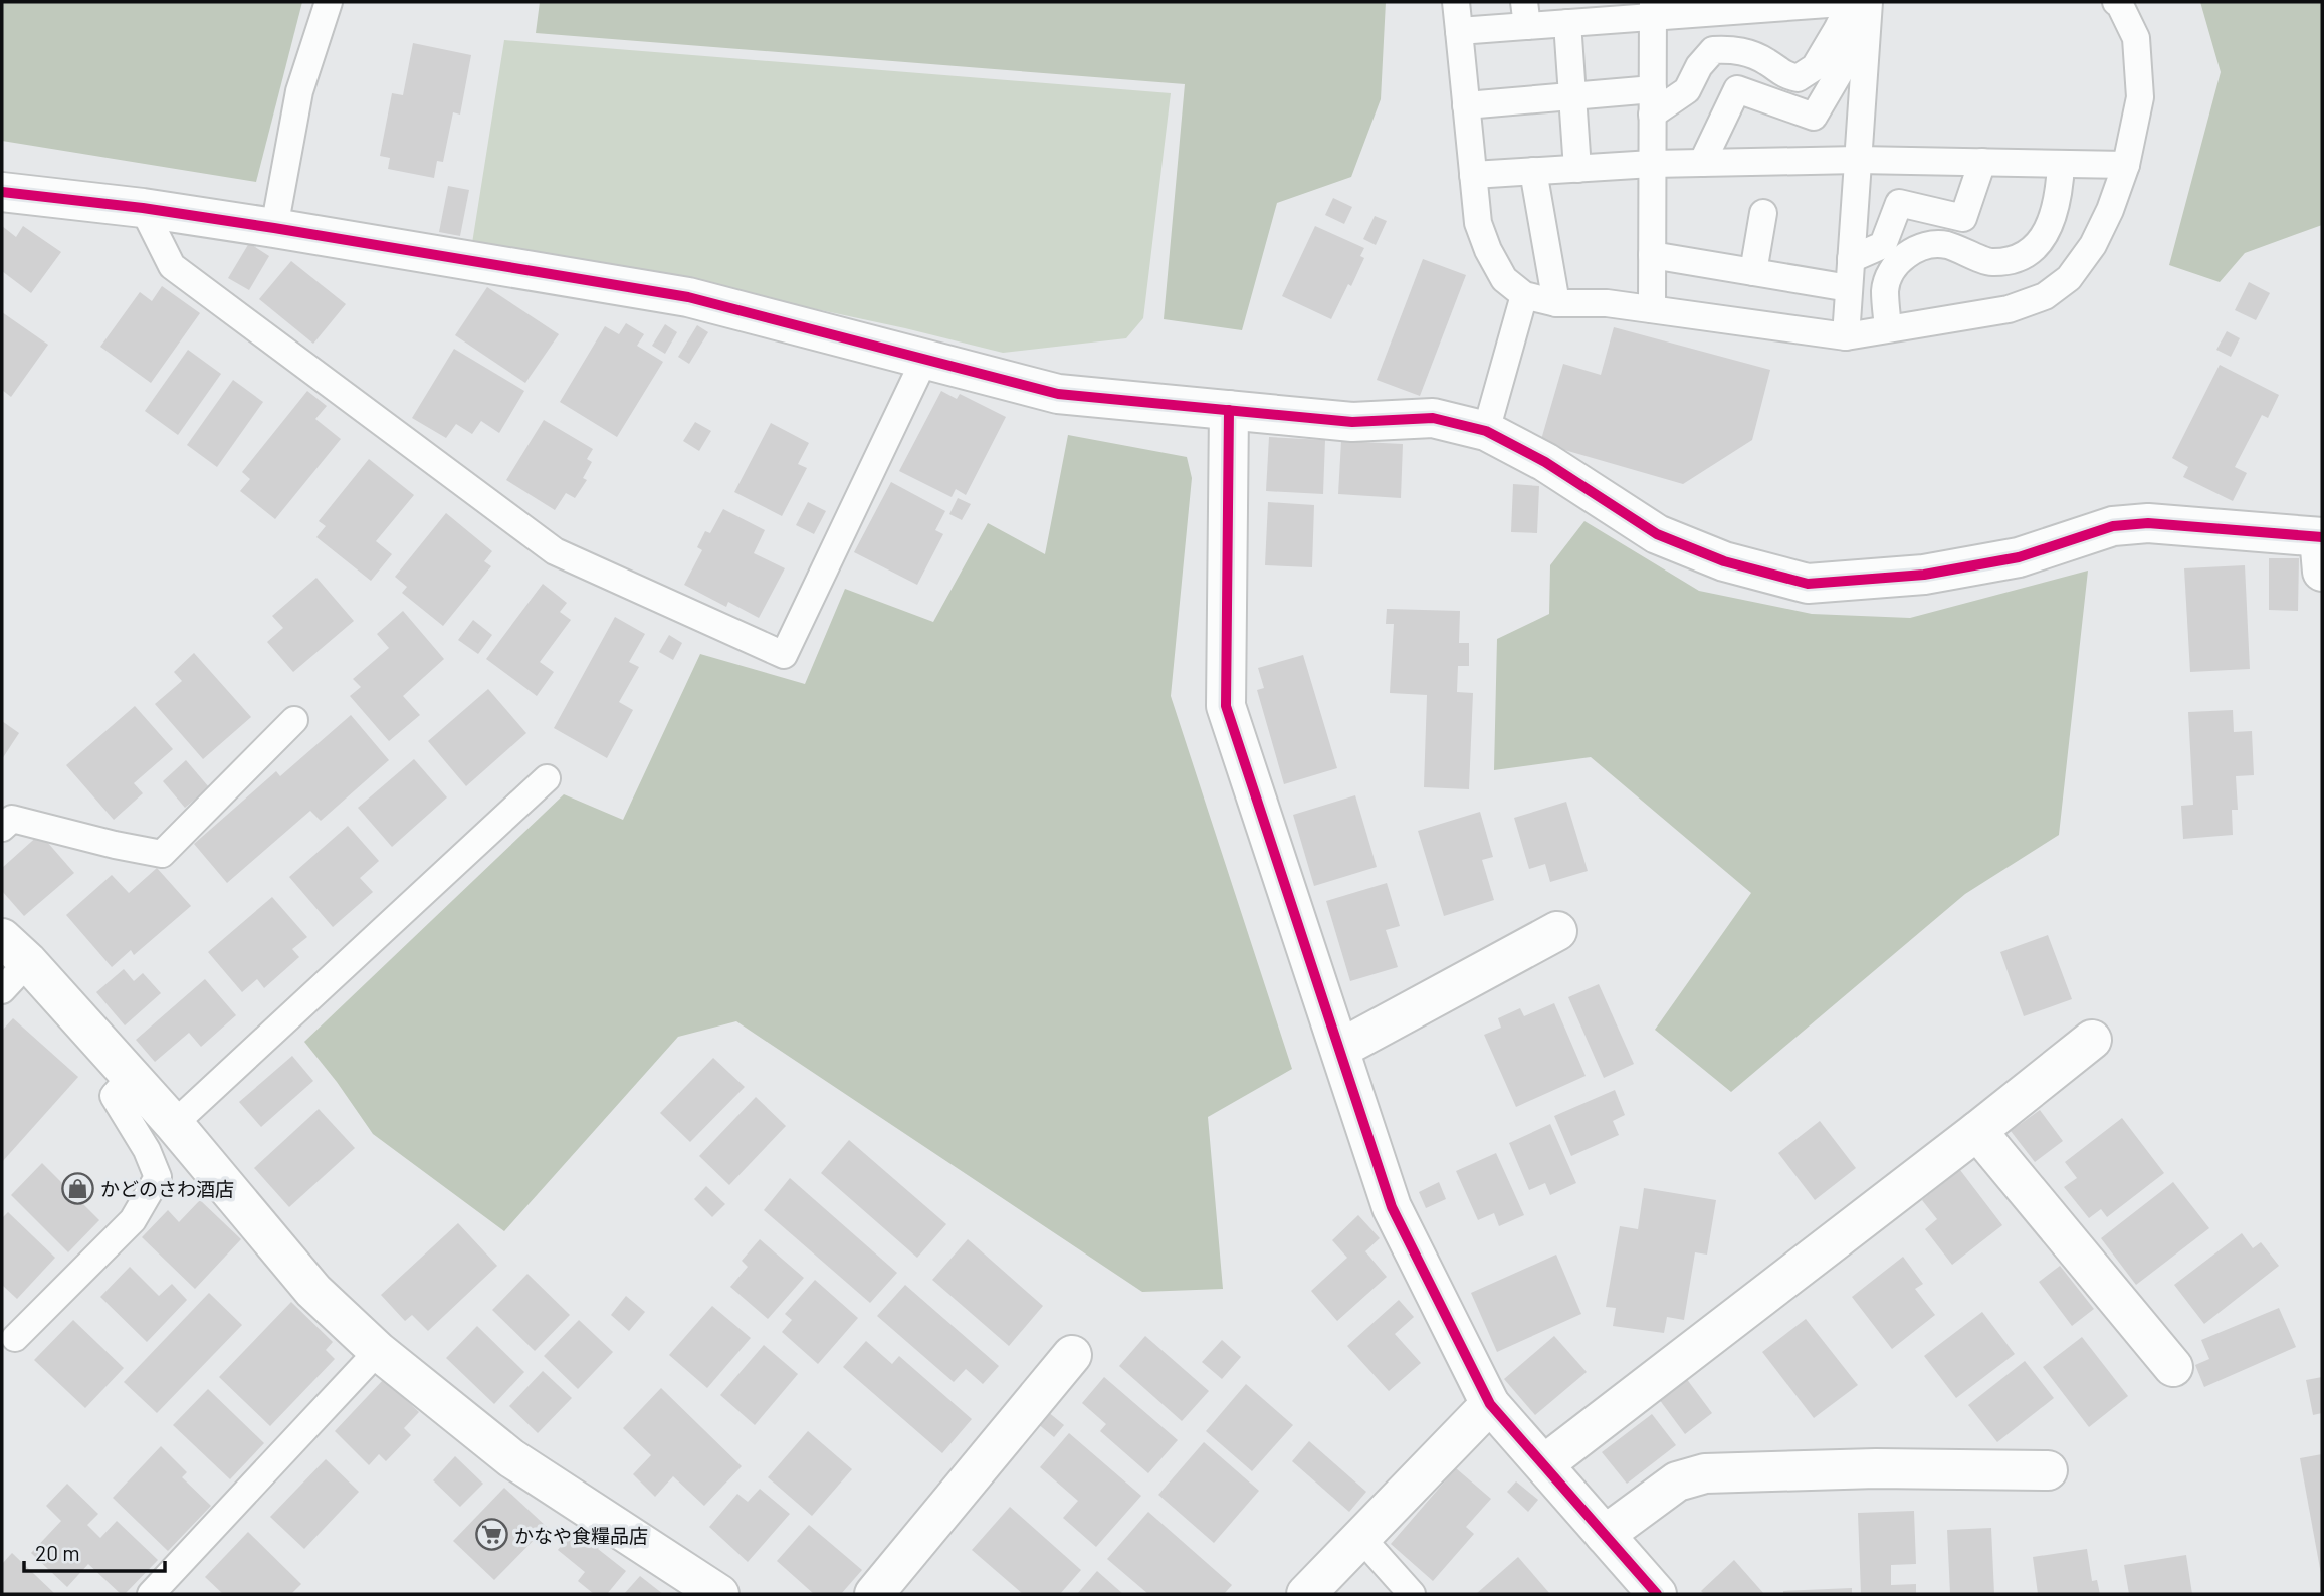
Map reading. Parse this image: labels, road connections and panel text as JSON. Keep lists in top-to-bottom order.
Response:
{
  "places": {
    "shop": ["かどのさわ酒店"],
    "supermarket": ["かなや食糧品店"]
  },
  "scale_bar": "20 m"
}
